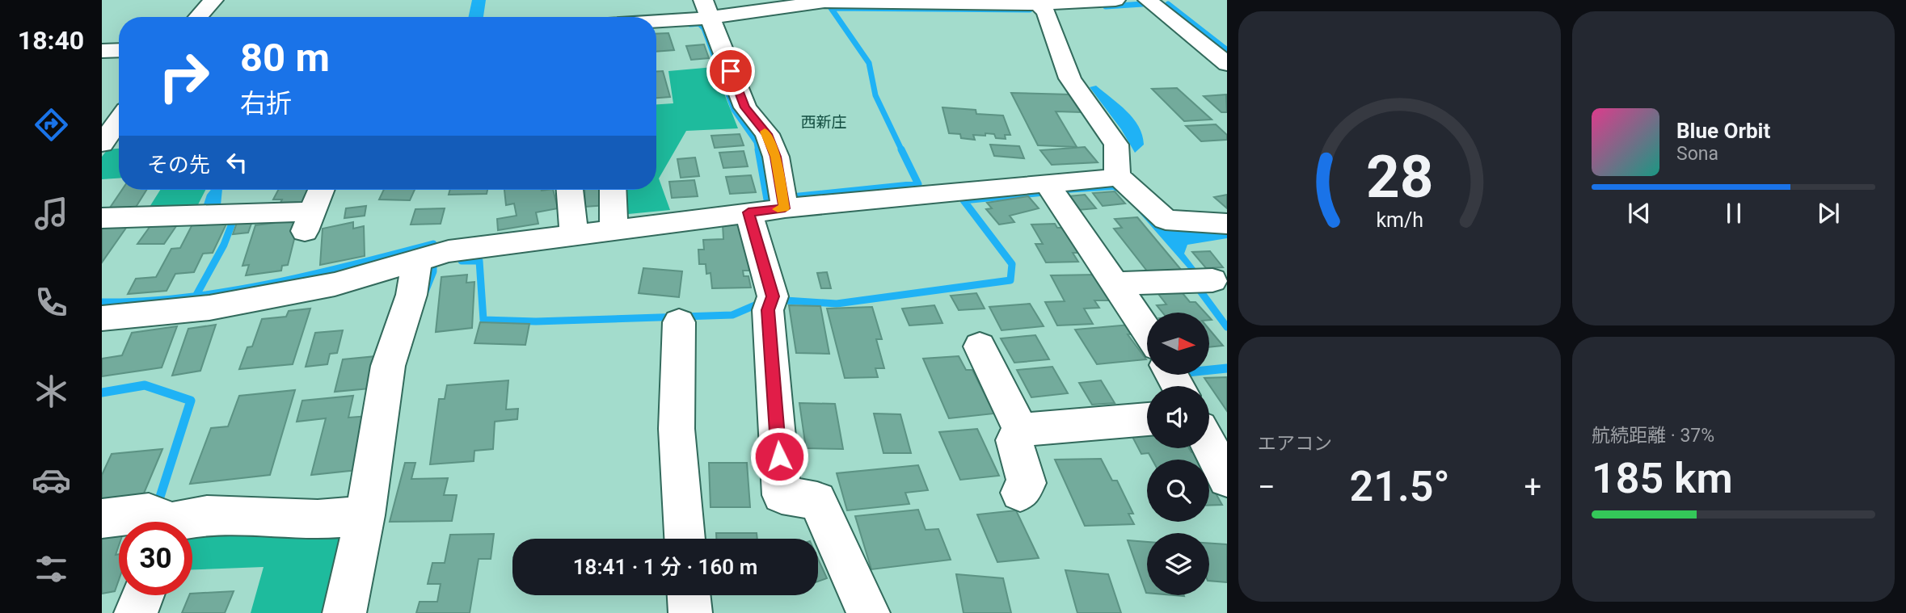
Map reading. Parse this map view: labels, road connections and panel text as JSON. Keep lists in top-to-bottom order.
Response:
{
  "districts": ["西新庄"],
  "north": "right",
  "page": {
    "tabs": "18:40",
    "turn": ["80 m", "右折"],
    "song": ["Blue Orbit", "Sona"],
    "then": "その先",
    "tile": [
      "エアコン",
      ["航続距離 · 37%", "185 km"]
    ],
    "heat": ["−", "21.5°", "+"],
    "limit": "30",
    "trip": "18:41 · 1 分 · 160 m",
    "gauge": ["28", "km/h"]
  }
}
